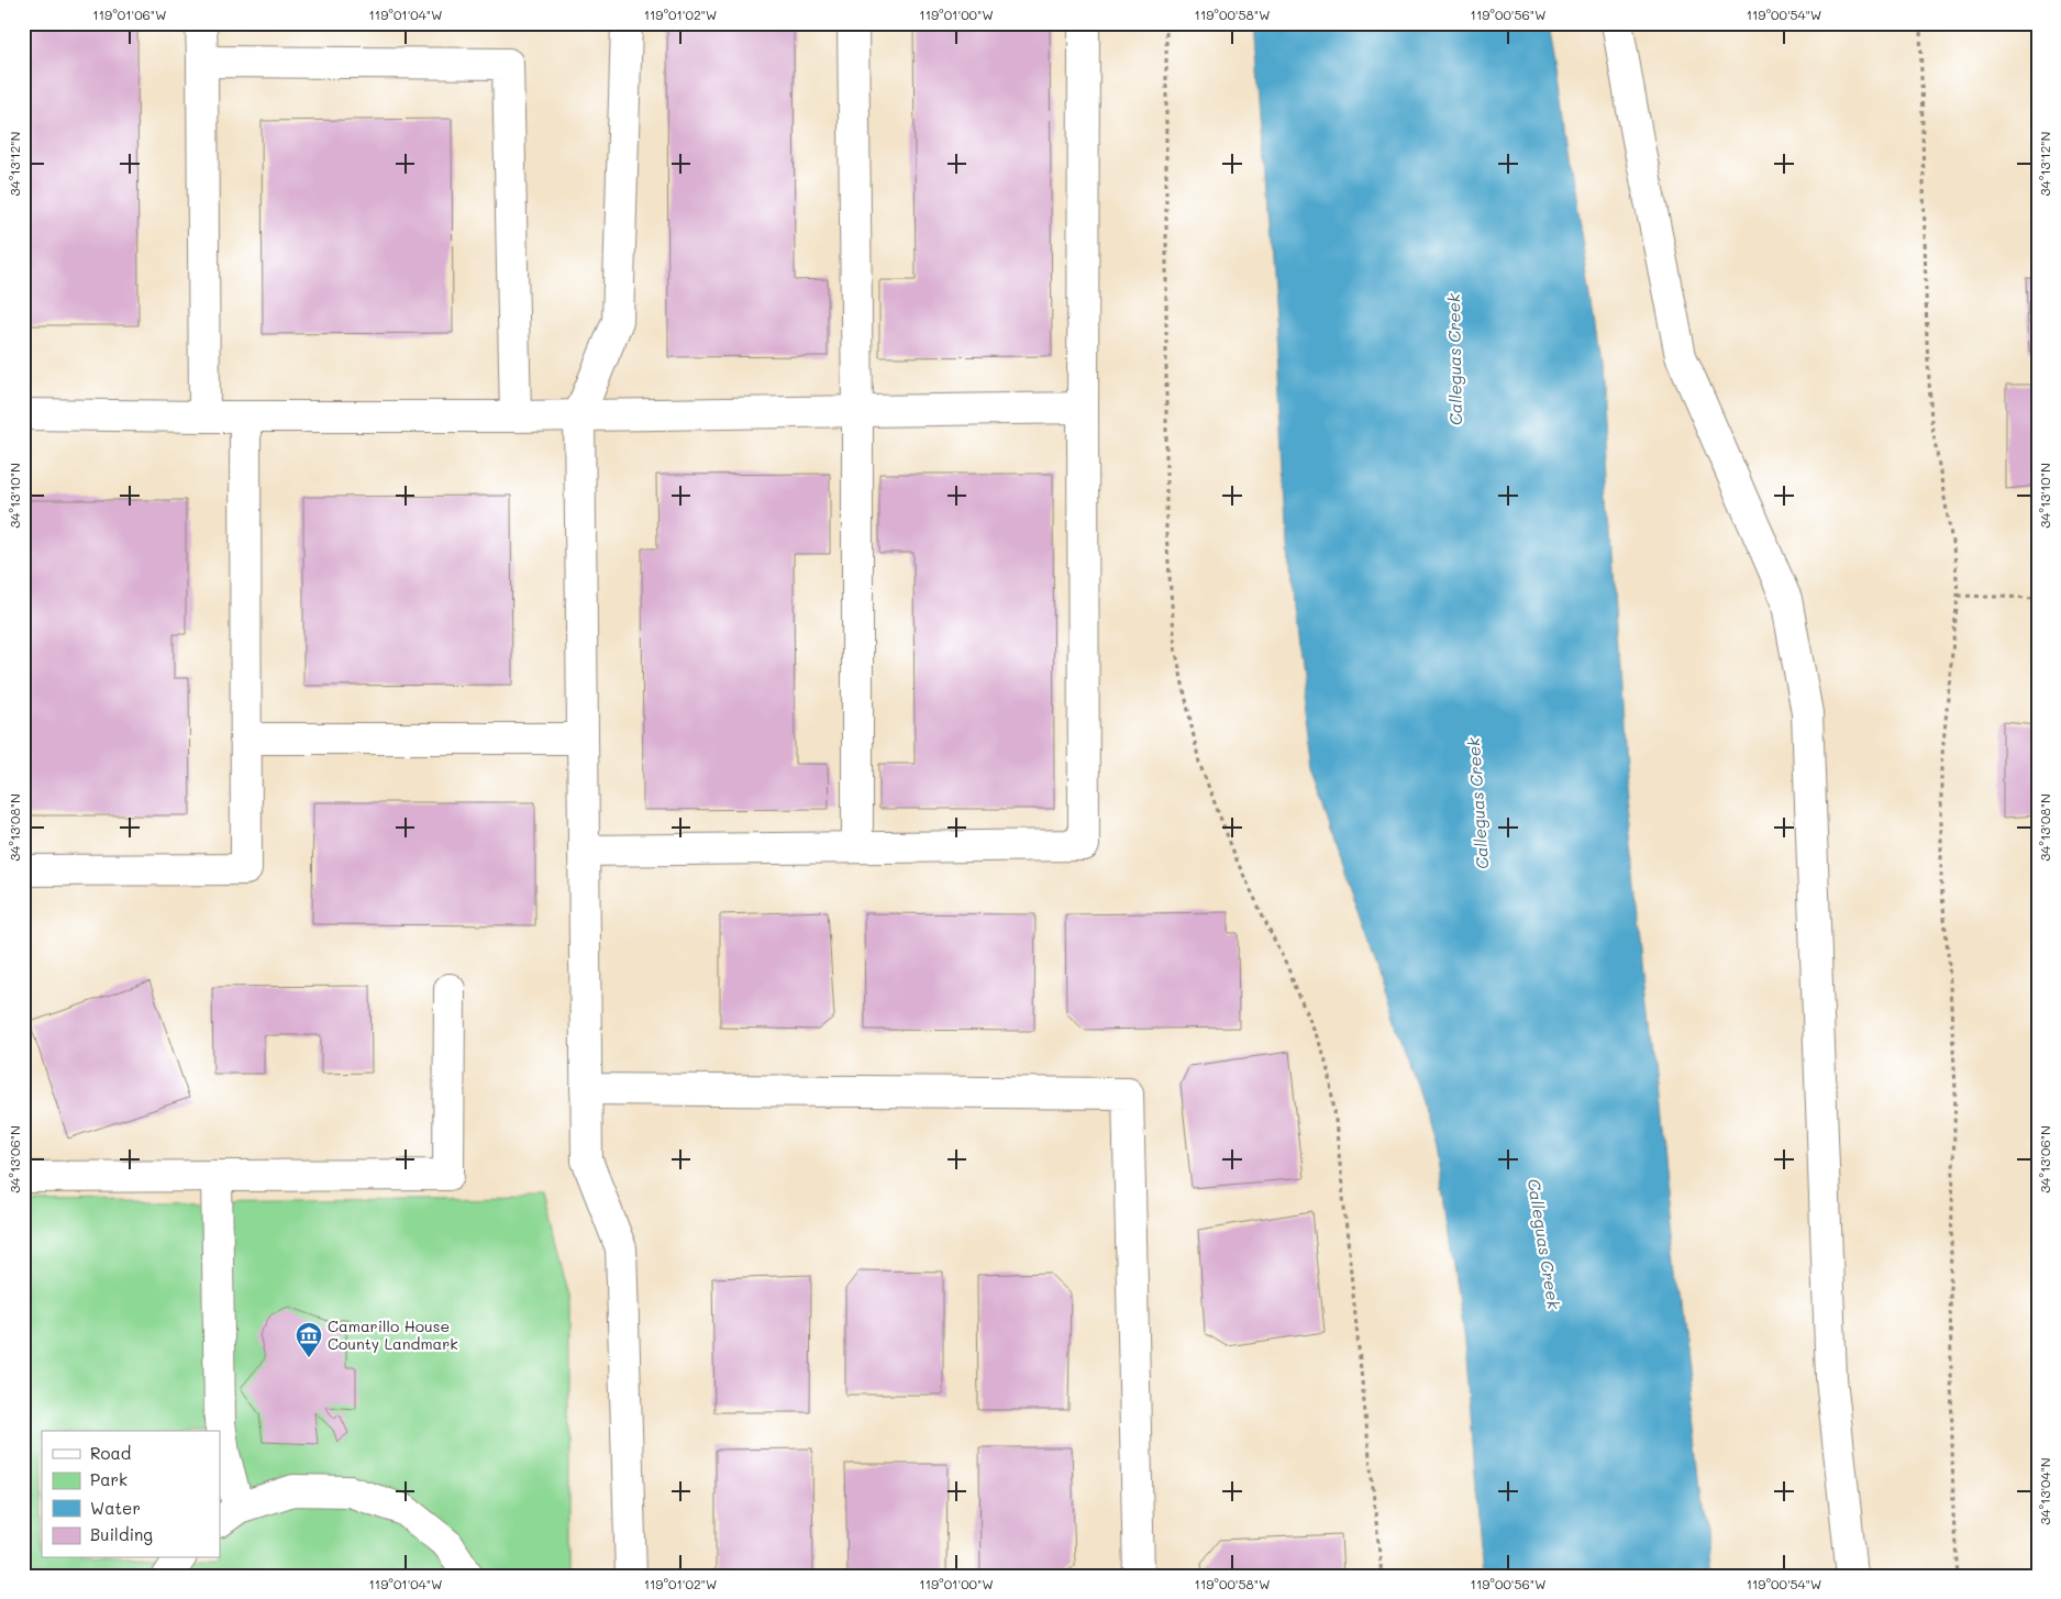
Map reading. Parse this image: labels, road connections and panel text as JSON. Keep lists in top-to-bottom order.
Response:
{
  "water": ["Calleguas Creek"],
  "places": {
    "museum": ["Camarillo House County Landmark"]
  },
  "legend": [
    "Road",
    "Park",
    "Water",
    "Building"
  ],
  "coordinates": [
    "119°01'06\"W",
    "119°01'04\"W",
    "119°01'02\"W",
    "119°01'00\"W",
    "119°00'58\"W",
    "119°00'56\"W",
    "119°00'54\"W",
    "34°13'12\"N",
    "34°13'10\"N",
    "34°13'08\"N",
    "34°13'06\"N",
    "34°13'04\"N"
  ]
}
